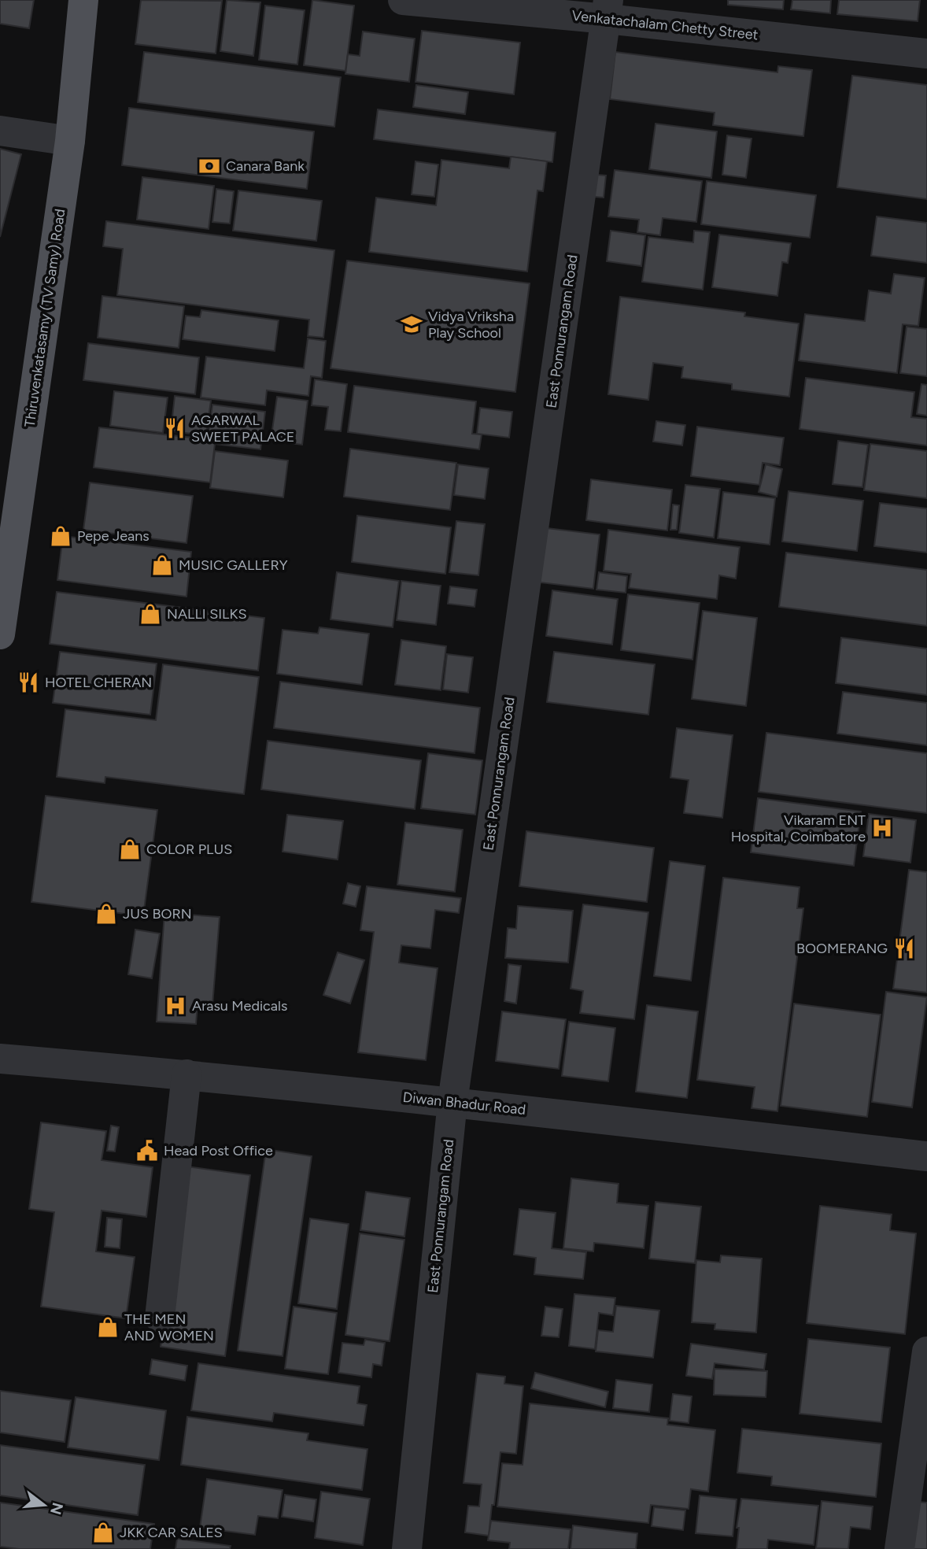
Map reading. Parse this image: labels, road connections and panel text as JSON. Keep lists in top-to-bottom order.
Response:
{
  "streets": {
    "main road": ["Thiruvenkatasamy (TV Samy) Road"],
    "street": ["Venkatachalam Chetty Street", "East Ponnurangam Road", "Diwan Bhadur Road"]
  },
  "crossings": [
    ["Venkatachalam Chetty Street", "East Ponnurangam Road"],
    ["East Ponnurangam Road", "Diwan Bhadur Road"]
  ],
  "places": {
    "bank": ["Canara Bank"],
    "school or university": ["Vidya Vriksha Play School"],
    "restaurant": ["AGARWAL SWEET PALACE", "HOTEL CHERAN", "BOOMERANG"],
    "shop": [
      "Pepe Jeans",
      "MUSIC GALLERY",
      "NALLI SILKS",
      "COLOR PLUS",
      "JUS BORN",
      "THE MEN AND WOMEN",
      "JKK CAR SALES"
    ],
    "hospital": ["Vikaram ENT Hospital, Coimbatore", "Arasu Medicals"],
    "public building": ["Head Post Office"]
  },
  "north": "right"
}
